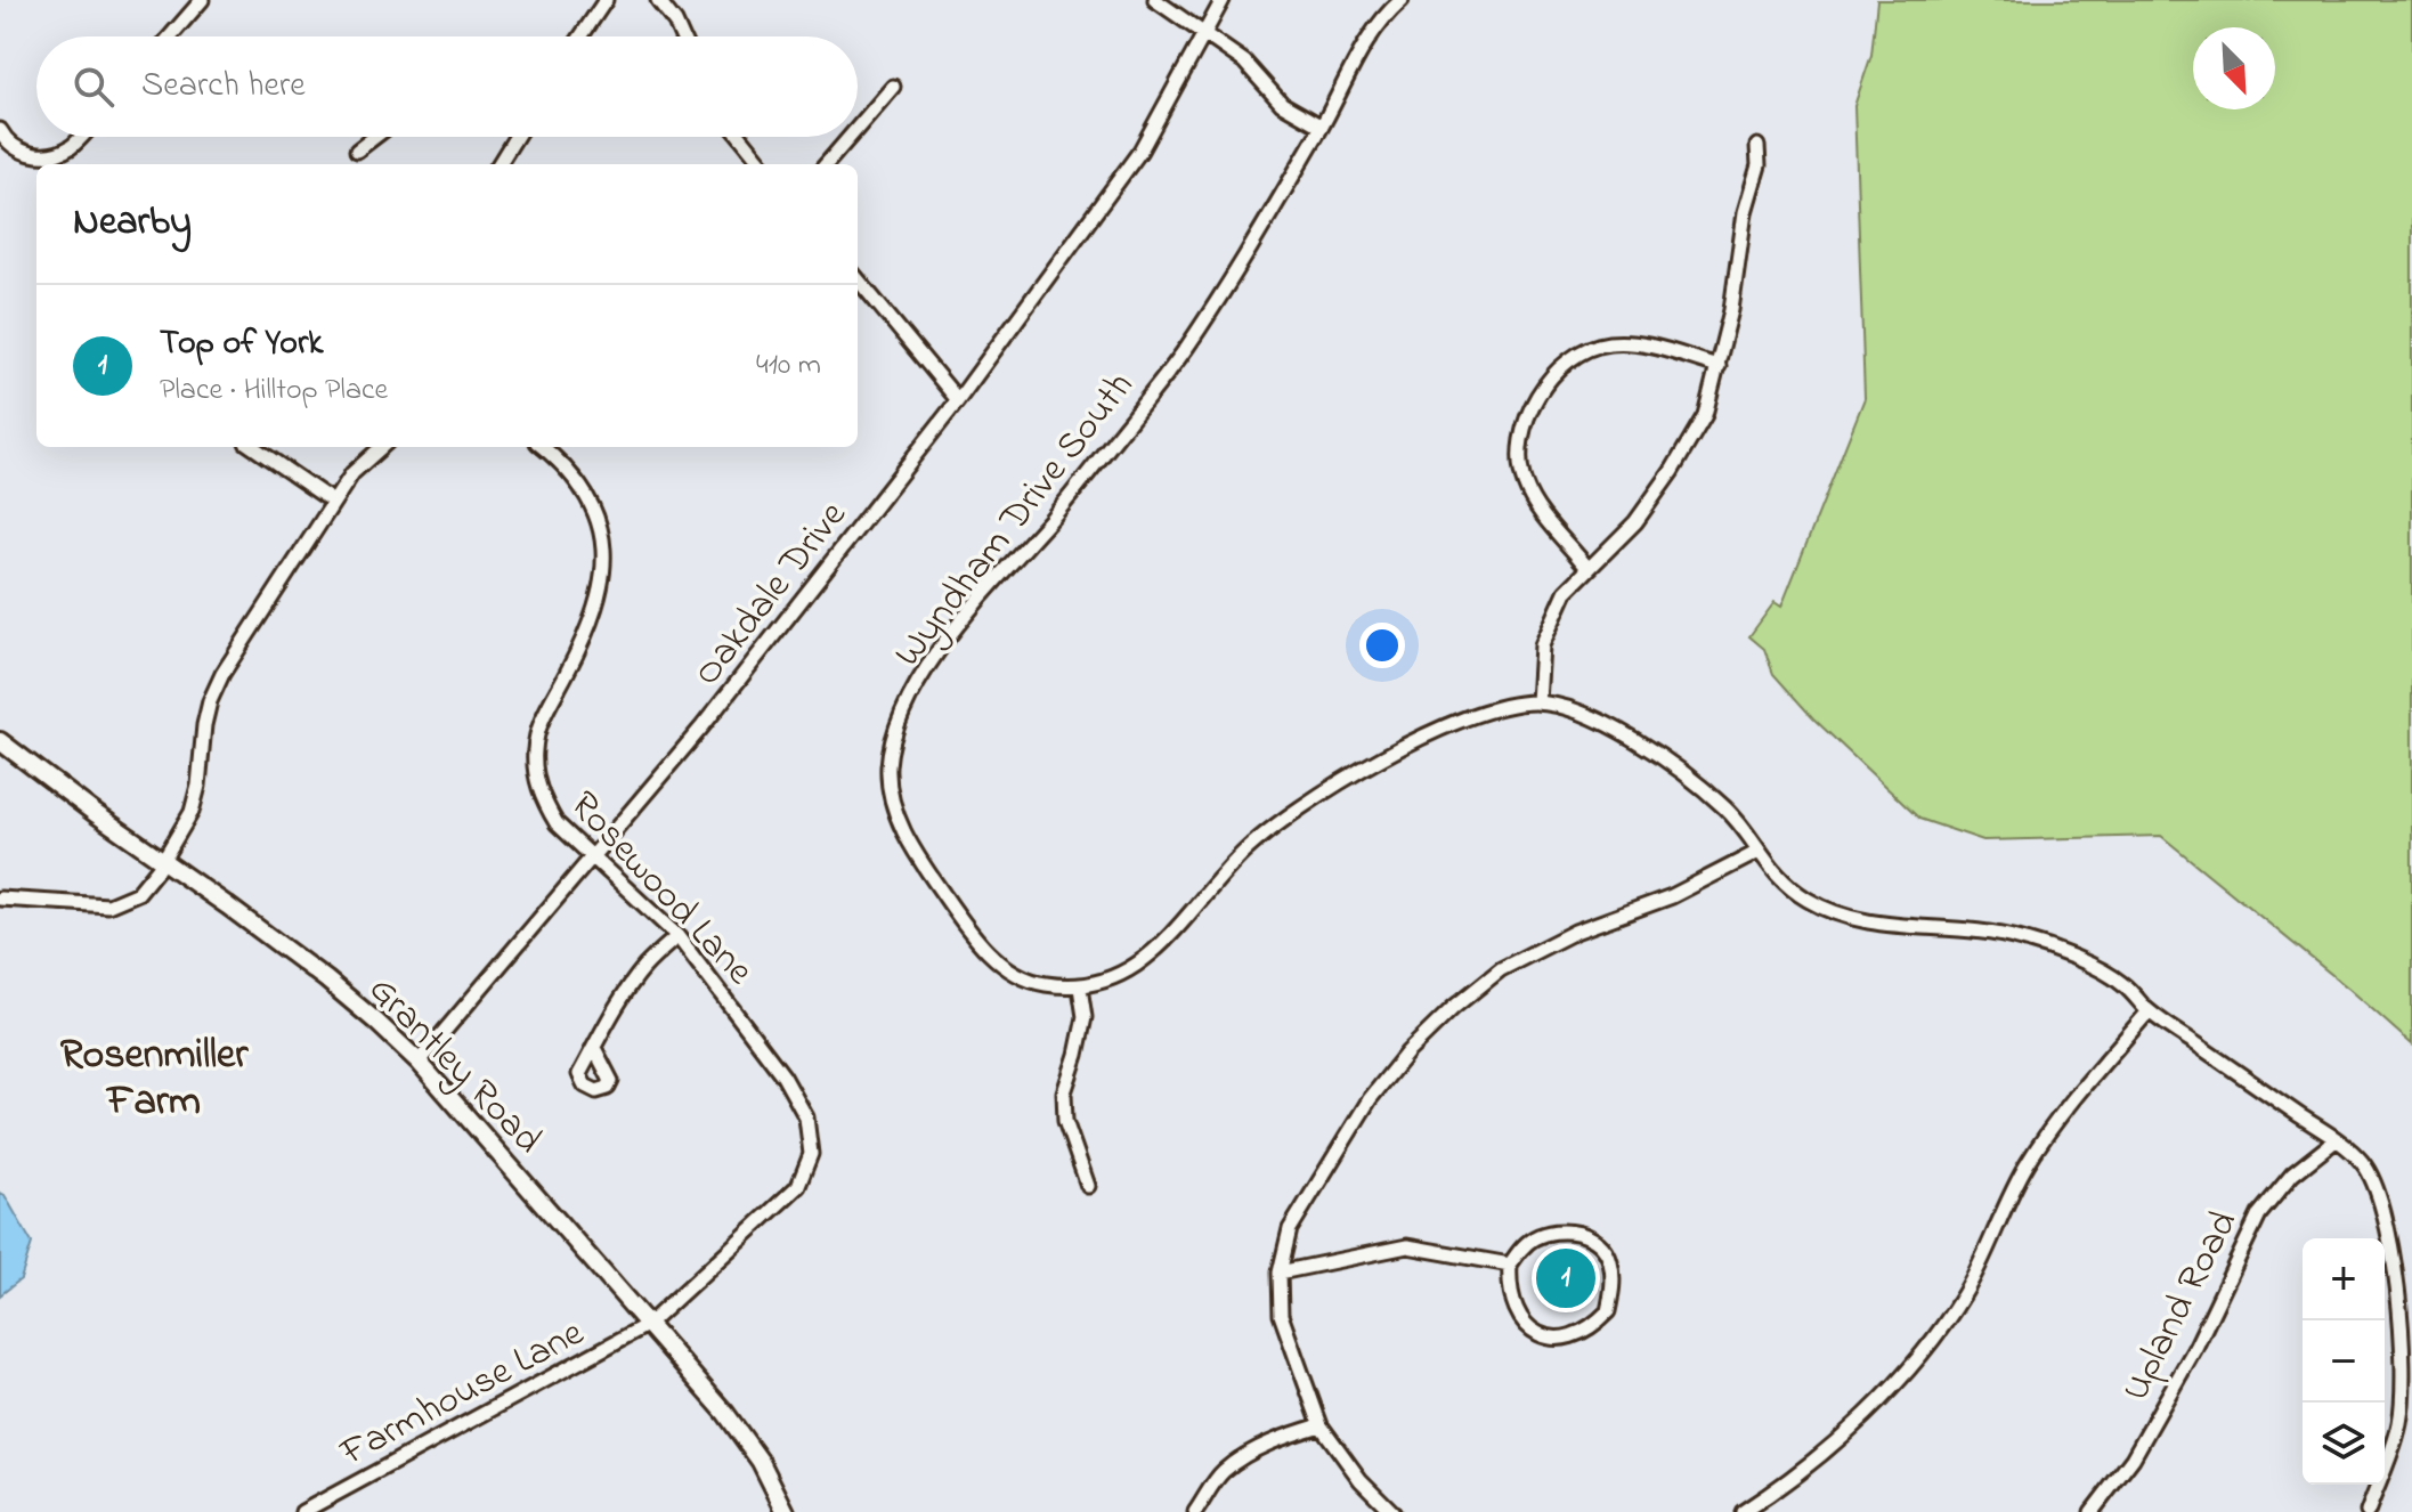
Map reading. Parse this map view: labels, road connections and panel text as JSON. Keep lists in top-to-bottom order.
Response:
{
  "streets": {
    "street": [
      "Wyndham Drive South",
      "Oakdale Drive",
      "Rosewood Lane",
      "Grantley Road",
      "Upland Road",
      "Farmhouse Lane"
    ]
  },
  "crossings": [
    ["Wyndham Drive South", "Upland Road"],
    ["Oakdale Drive", "Rosewood Lane"],
    ["Oakdale Drive", "Grantley Road"],
    ["Rosewood Lane", "Grantley Road"],
    ["Rosewood Lane", "Farmhouse Lane"],
    ["Grantley Road", "Farmhouse Lane"]
  ],
  "districts": ["Rosenmiller Farm"],
  "north": "bottom right",
  "page": {
    "search": "Search here",
    "heading": "Nearby",
    "list": [
      {
        "mark": "1",
        "name": "Top of York",
        "note": "Place · Hilltop Place",
        "value": "410 m"
      }
    ],
    "map_buttons": ["+", "−"],
    "pins": "1"
  }
}
